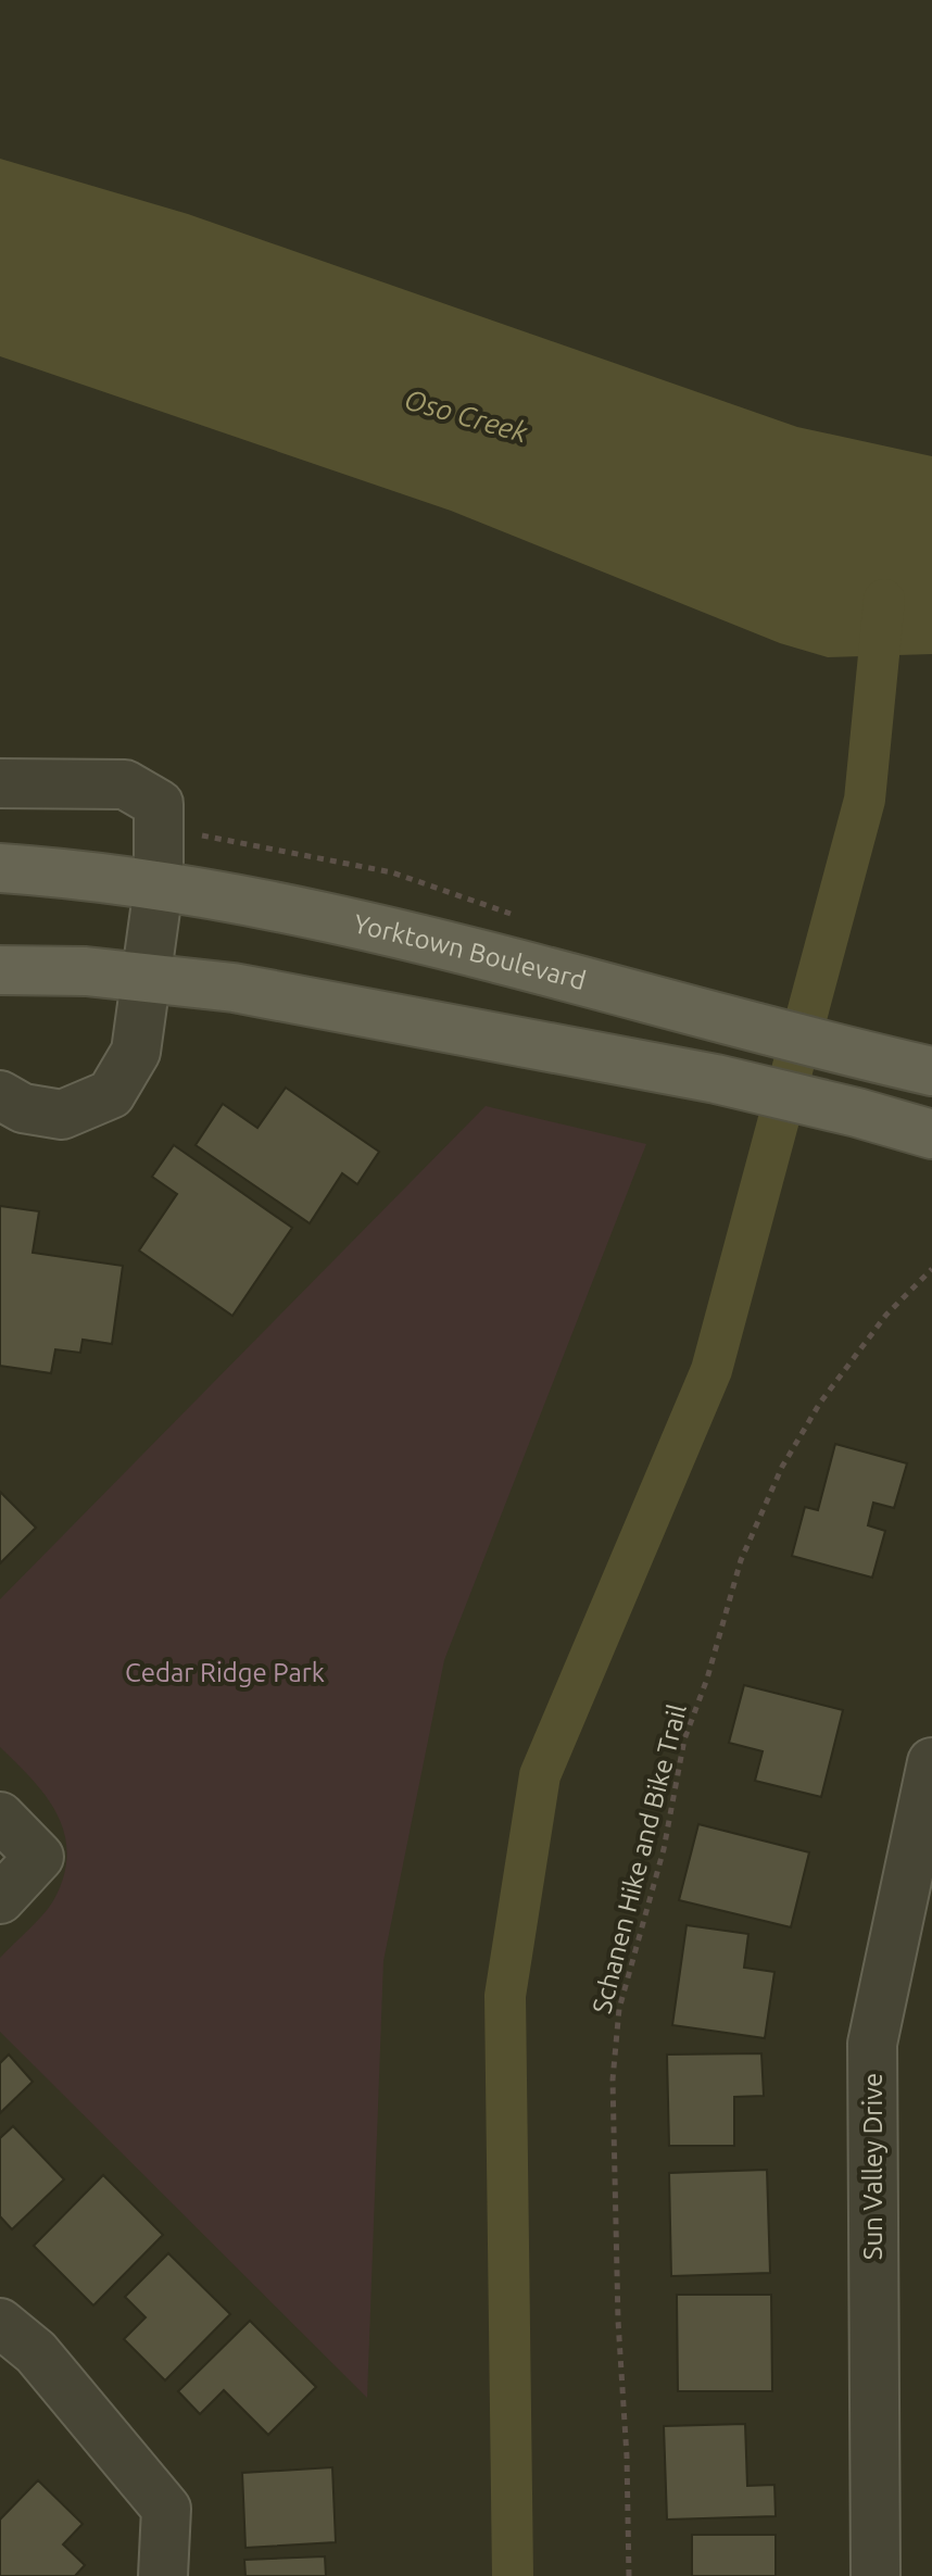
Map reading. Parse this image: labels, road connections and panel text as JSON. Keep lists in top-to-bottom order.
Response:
{
  "streets": {
    "main road": ["Yorktown Boulevard"],
    "street": ["Sun Valley Drive"],
    "path": ["Schanen Hike and Bike Trail"]
  },
  "water": ["Oso Creek"],
  "parks": ["Cedar Ridge Park"]
}
